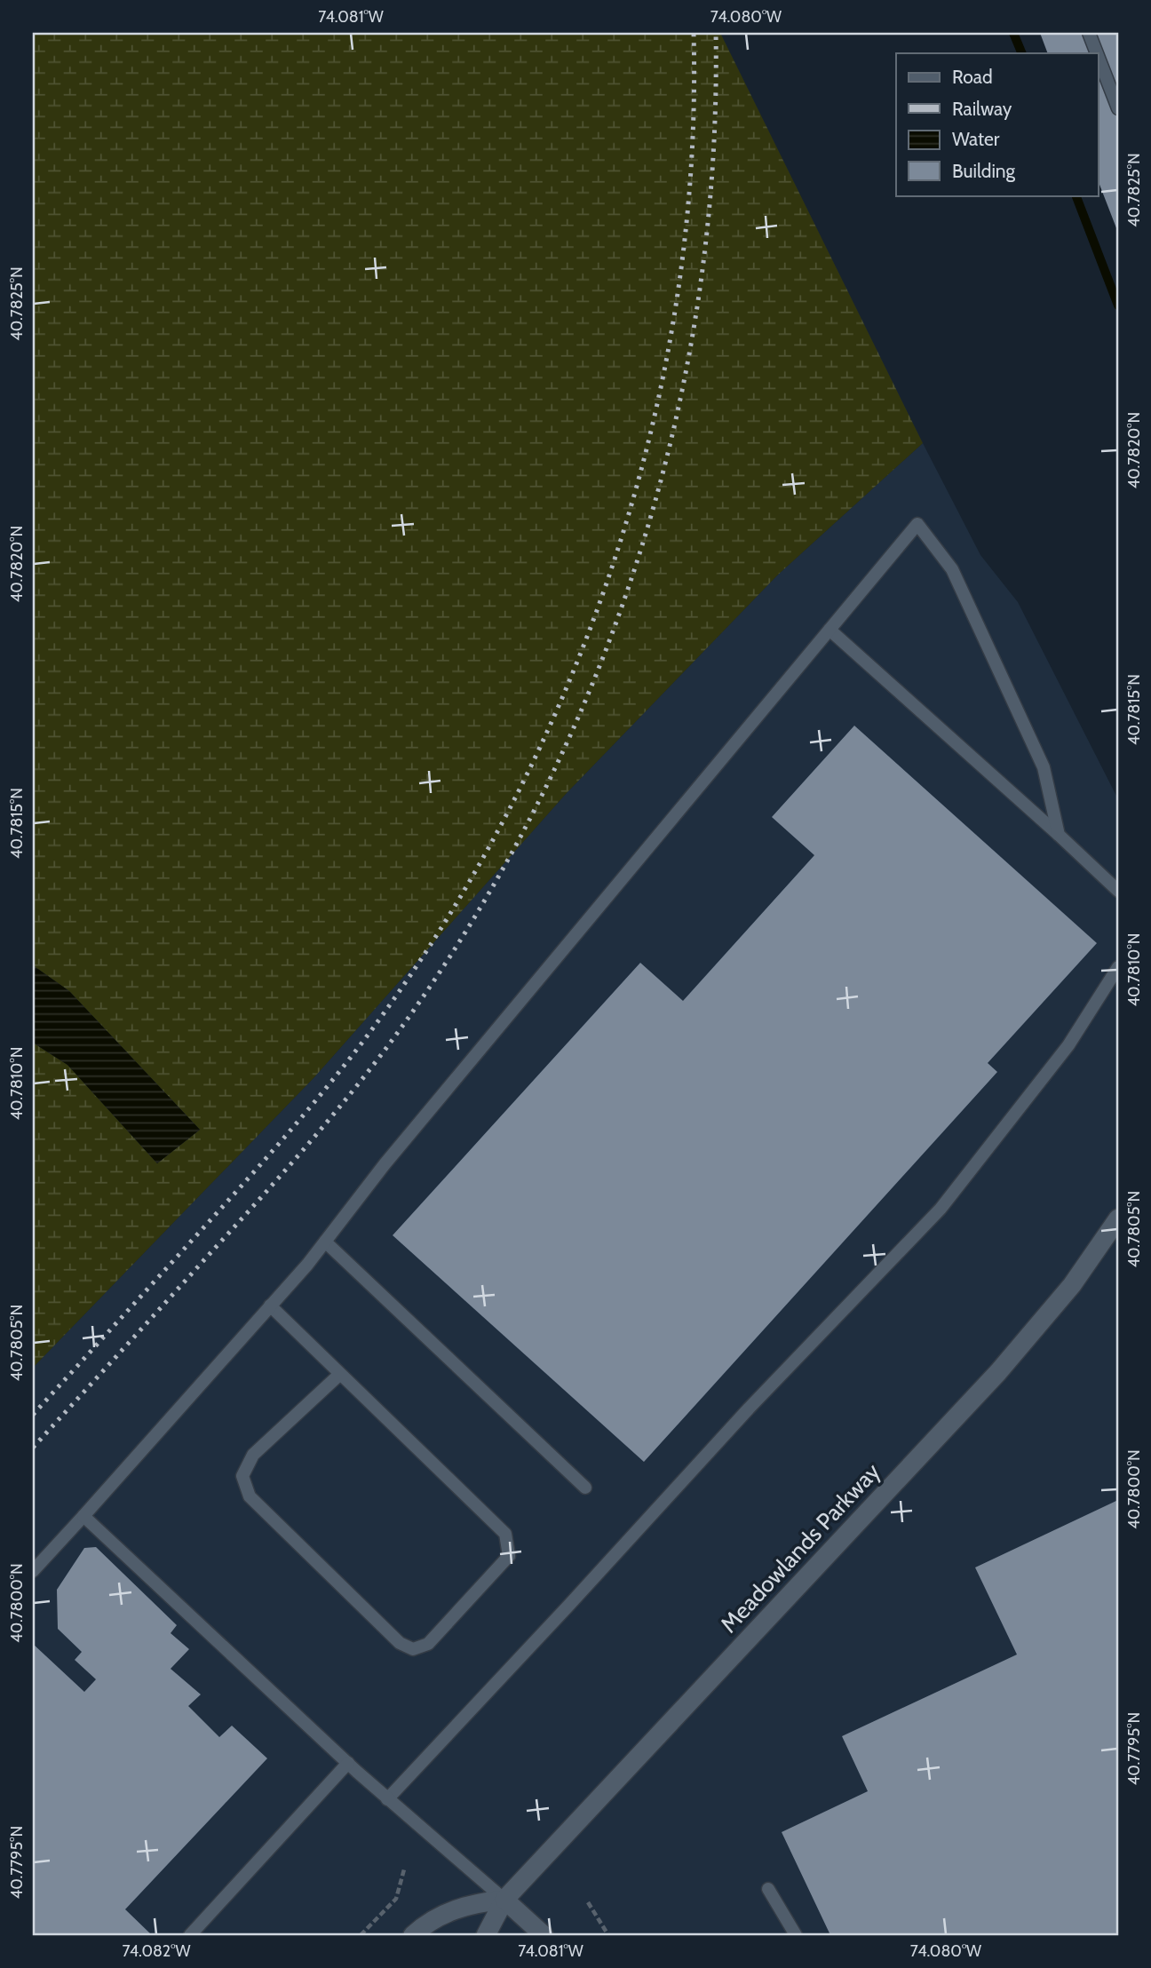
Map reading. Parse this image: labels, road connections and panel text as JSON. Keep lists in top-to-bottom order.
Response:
{
  "streets": {
    "main road": ["Meadowlands Parkway"]
  },
  "legend": [
    "Road",
    "Railway",
    "Water",
    "Building"
  ],
  "coordinates": [
    "74.081°W",
    "74.080°W",
    "40.7825°N",
    "40.7820°N",
    "40.7815°N",
    "40.7810°N",
    "40.7805°N",
    "40.7800°N",
    "40.7795°N",
    "74.082°W"
  ]
}
